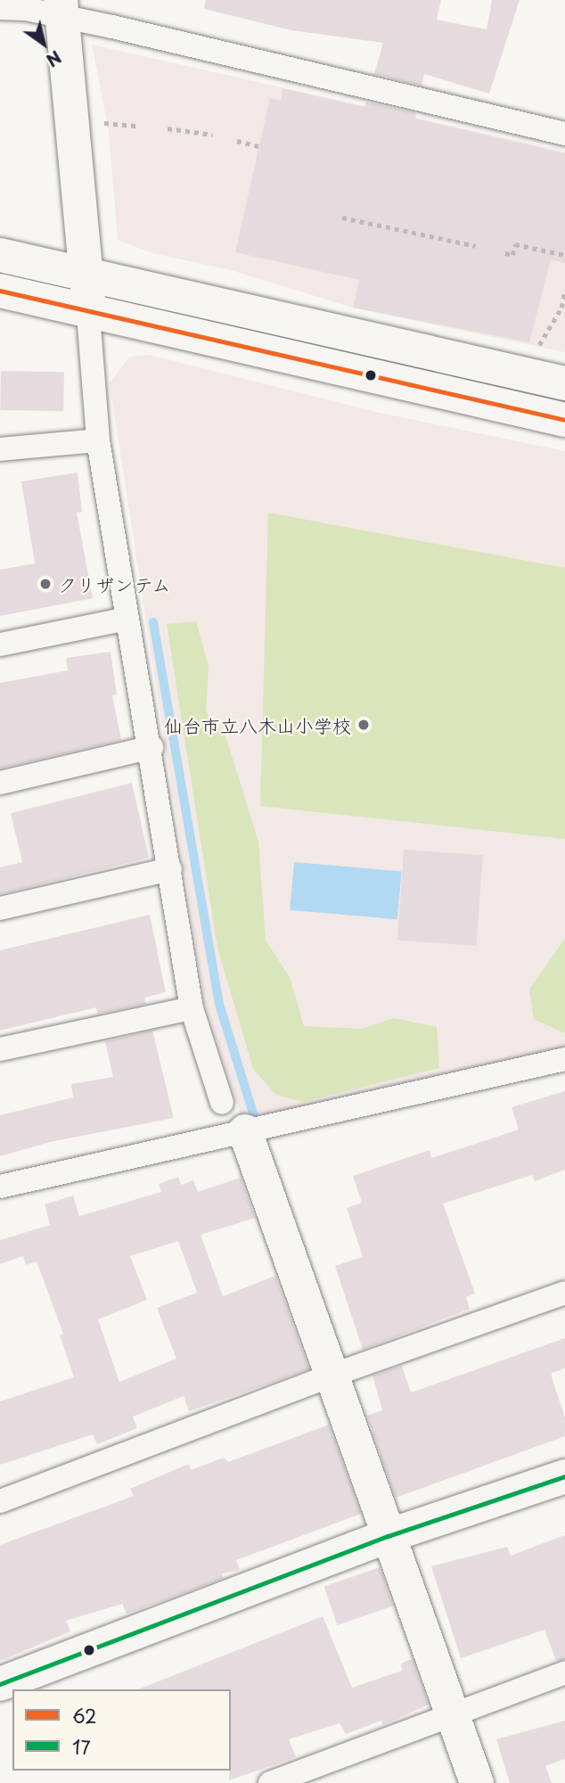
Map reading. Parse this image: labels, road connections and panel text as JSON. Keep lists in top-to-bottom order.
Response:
{
  "places": ["クリザンテム", "仙台市立八木山小学校"],
  "lines": ["transit line 62", "transit line 17"],
  "legend": ["62", "17"],
  "north": "bottom right"
}
